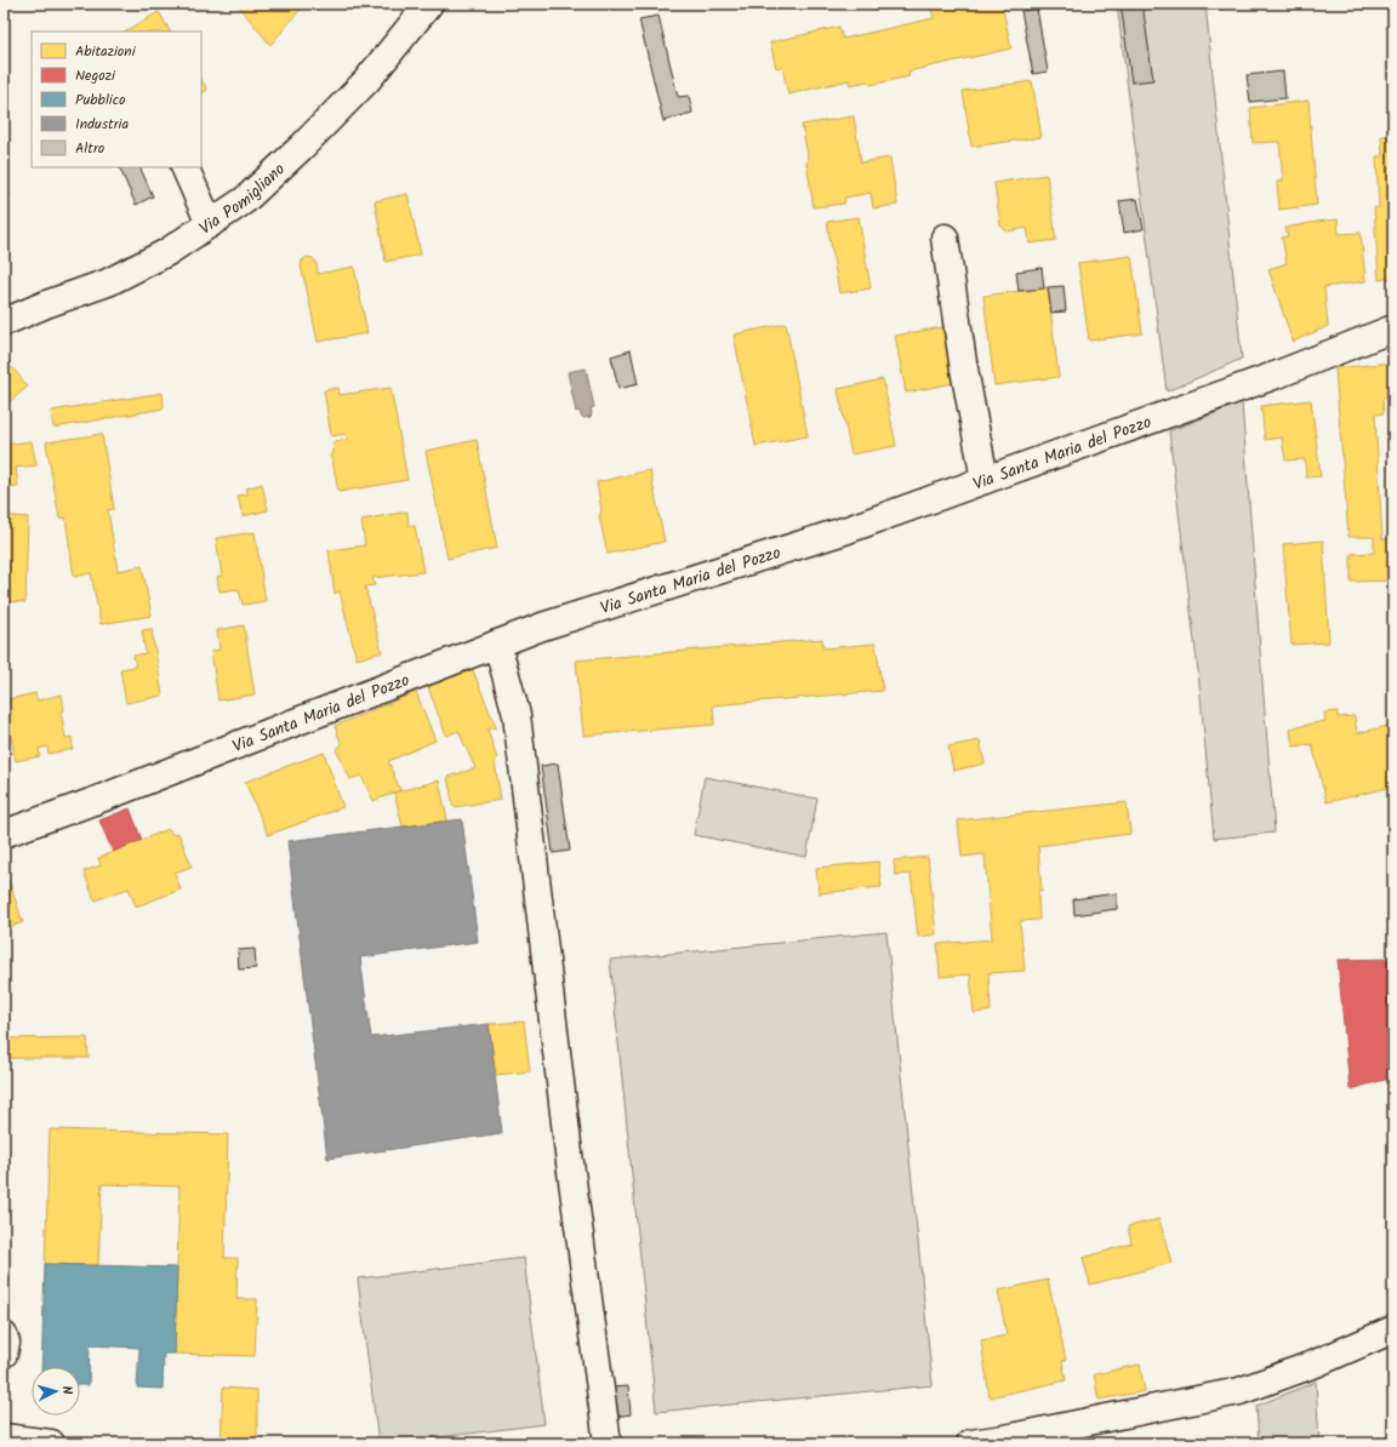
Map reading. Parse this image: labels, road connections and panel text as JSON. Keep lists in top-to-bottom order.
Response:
{
  "streets": {
    "street": ["Via Pomigliano", "Via Santa Maria del Pozzo"]
  },
  "legend": [
    "Abitazioni",
    "Negozi",
    "Pubblico",
    "Industria",
    "Altro"
  ],
  "north": "right"
}
